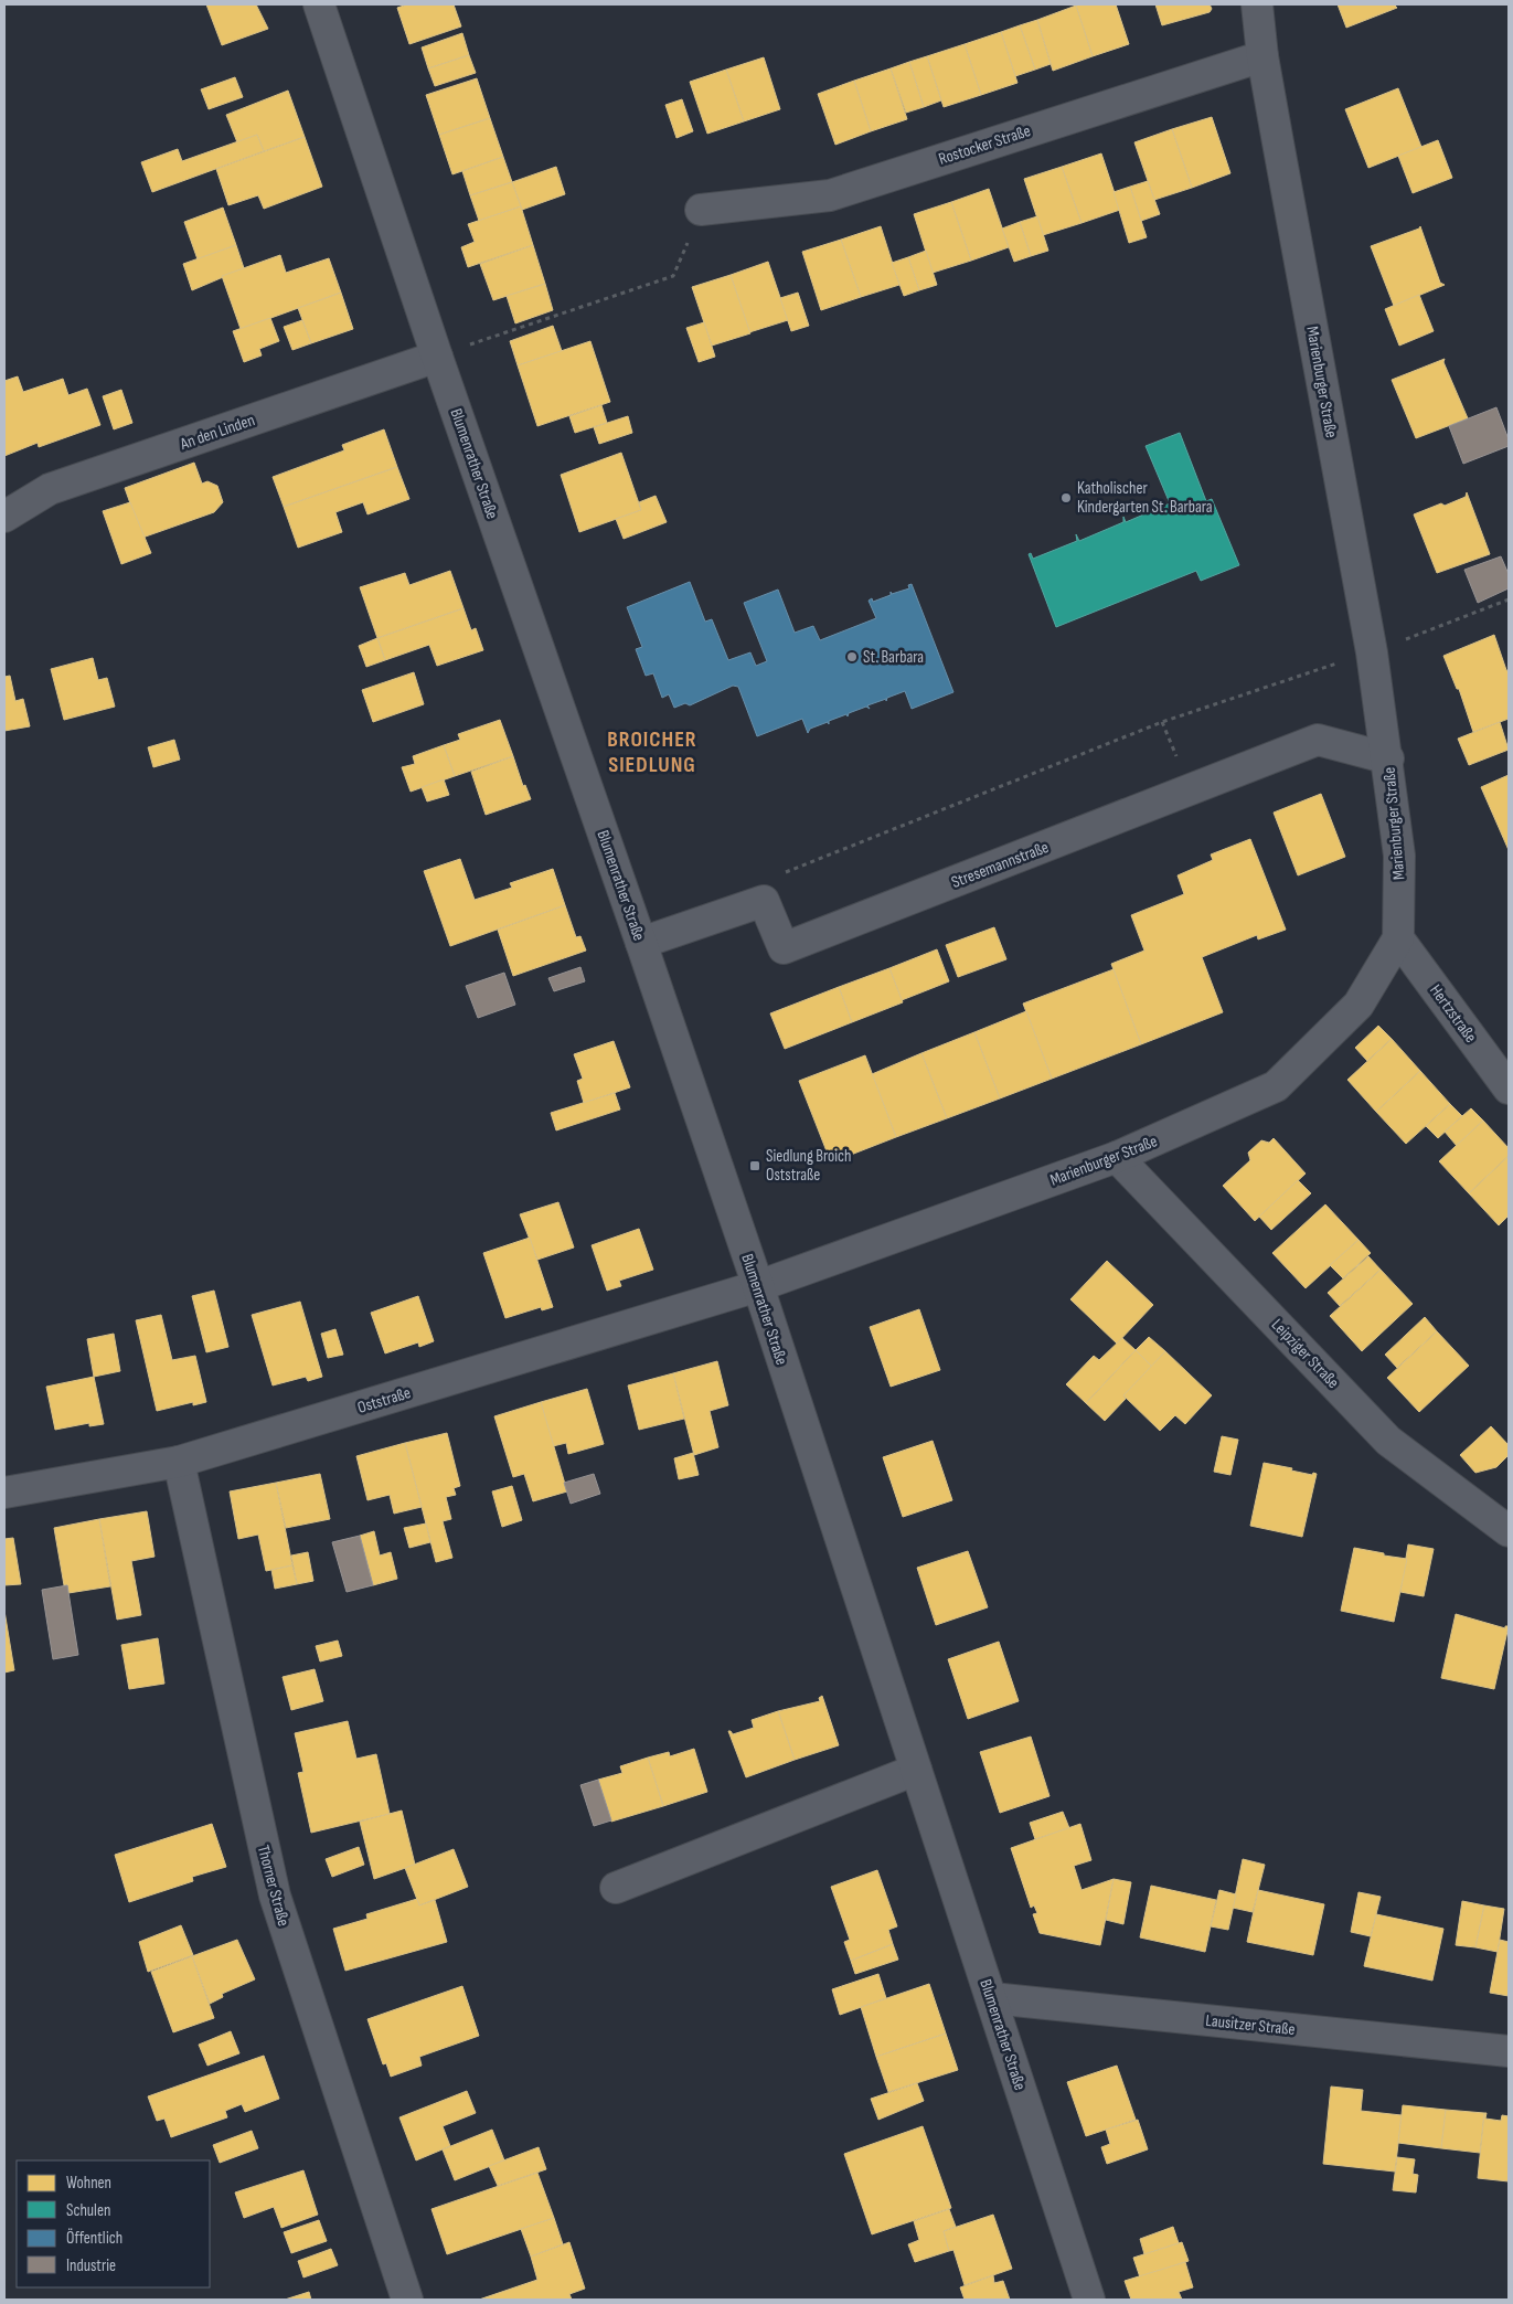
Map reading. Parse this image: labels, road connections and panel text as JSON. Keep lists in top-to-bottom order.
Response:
{
  "streets": {
    "street": [
      "Rostocker Straße",
      "Marienburger Straße",
      "An den Linden",
      "Blumenrather Straße",
      "Stresemannstraße",
      "Hertzstraße",
      "Leipziger Straße",
      "Oststraße",
      "Thorner Straße",
      "Lausitzer Straße"
    ]
  },
  "crossings": [
    ["Rostocker Straße", "Marienburger Straße"],
    ["Marienburger Straße", "Blumenrather Straße"],
    ["Marienburger Straße", "Stresemannstraße"],
    ["Marienburger Straße", "Hertzstraße"],
    ["Marienburger Straße", "Leipziger Straße"],
    ["Marienburger Straße", "Oststraße"],
    ["An den Linden", "Blumenrather Straße"],
    ["Blumenrather Straße", "Oststraße"],
    ["Blumenrather Straße", "Lausitzer Straße"],
    ["Oststraße", "Thorner Straße"]
  ],
  "districts": ["BROICHER SIEDLUNG"],
  "places": {
    "other": ["Katholischer Kindergarten St. Barbara", "St. Barbara"],
    "transit": ["Siedlung Broich Oststraße"]
  },
  "legend": [
    "Wohnen",
    "Schulen",
    "Öffentlich",
    "Industrie"
  ]
}
